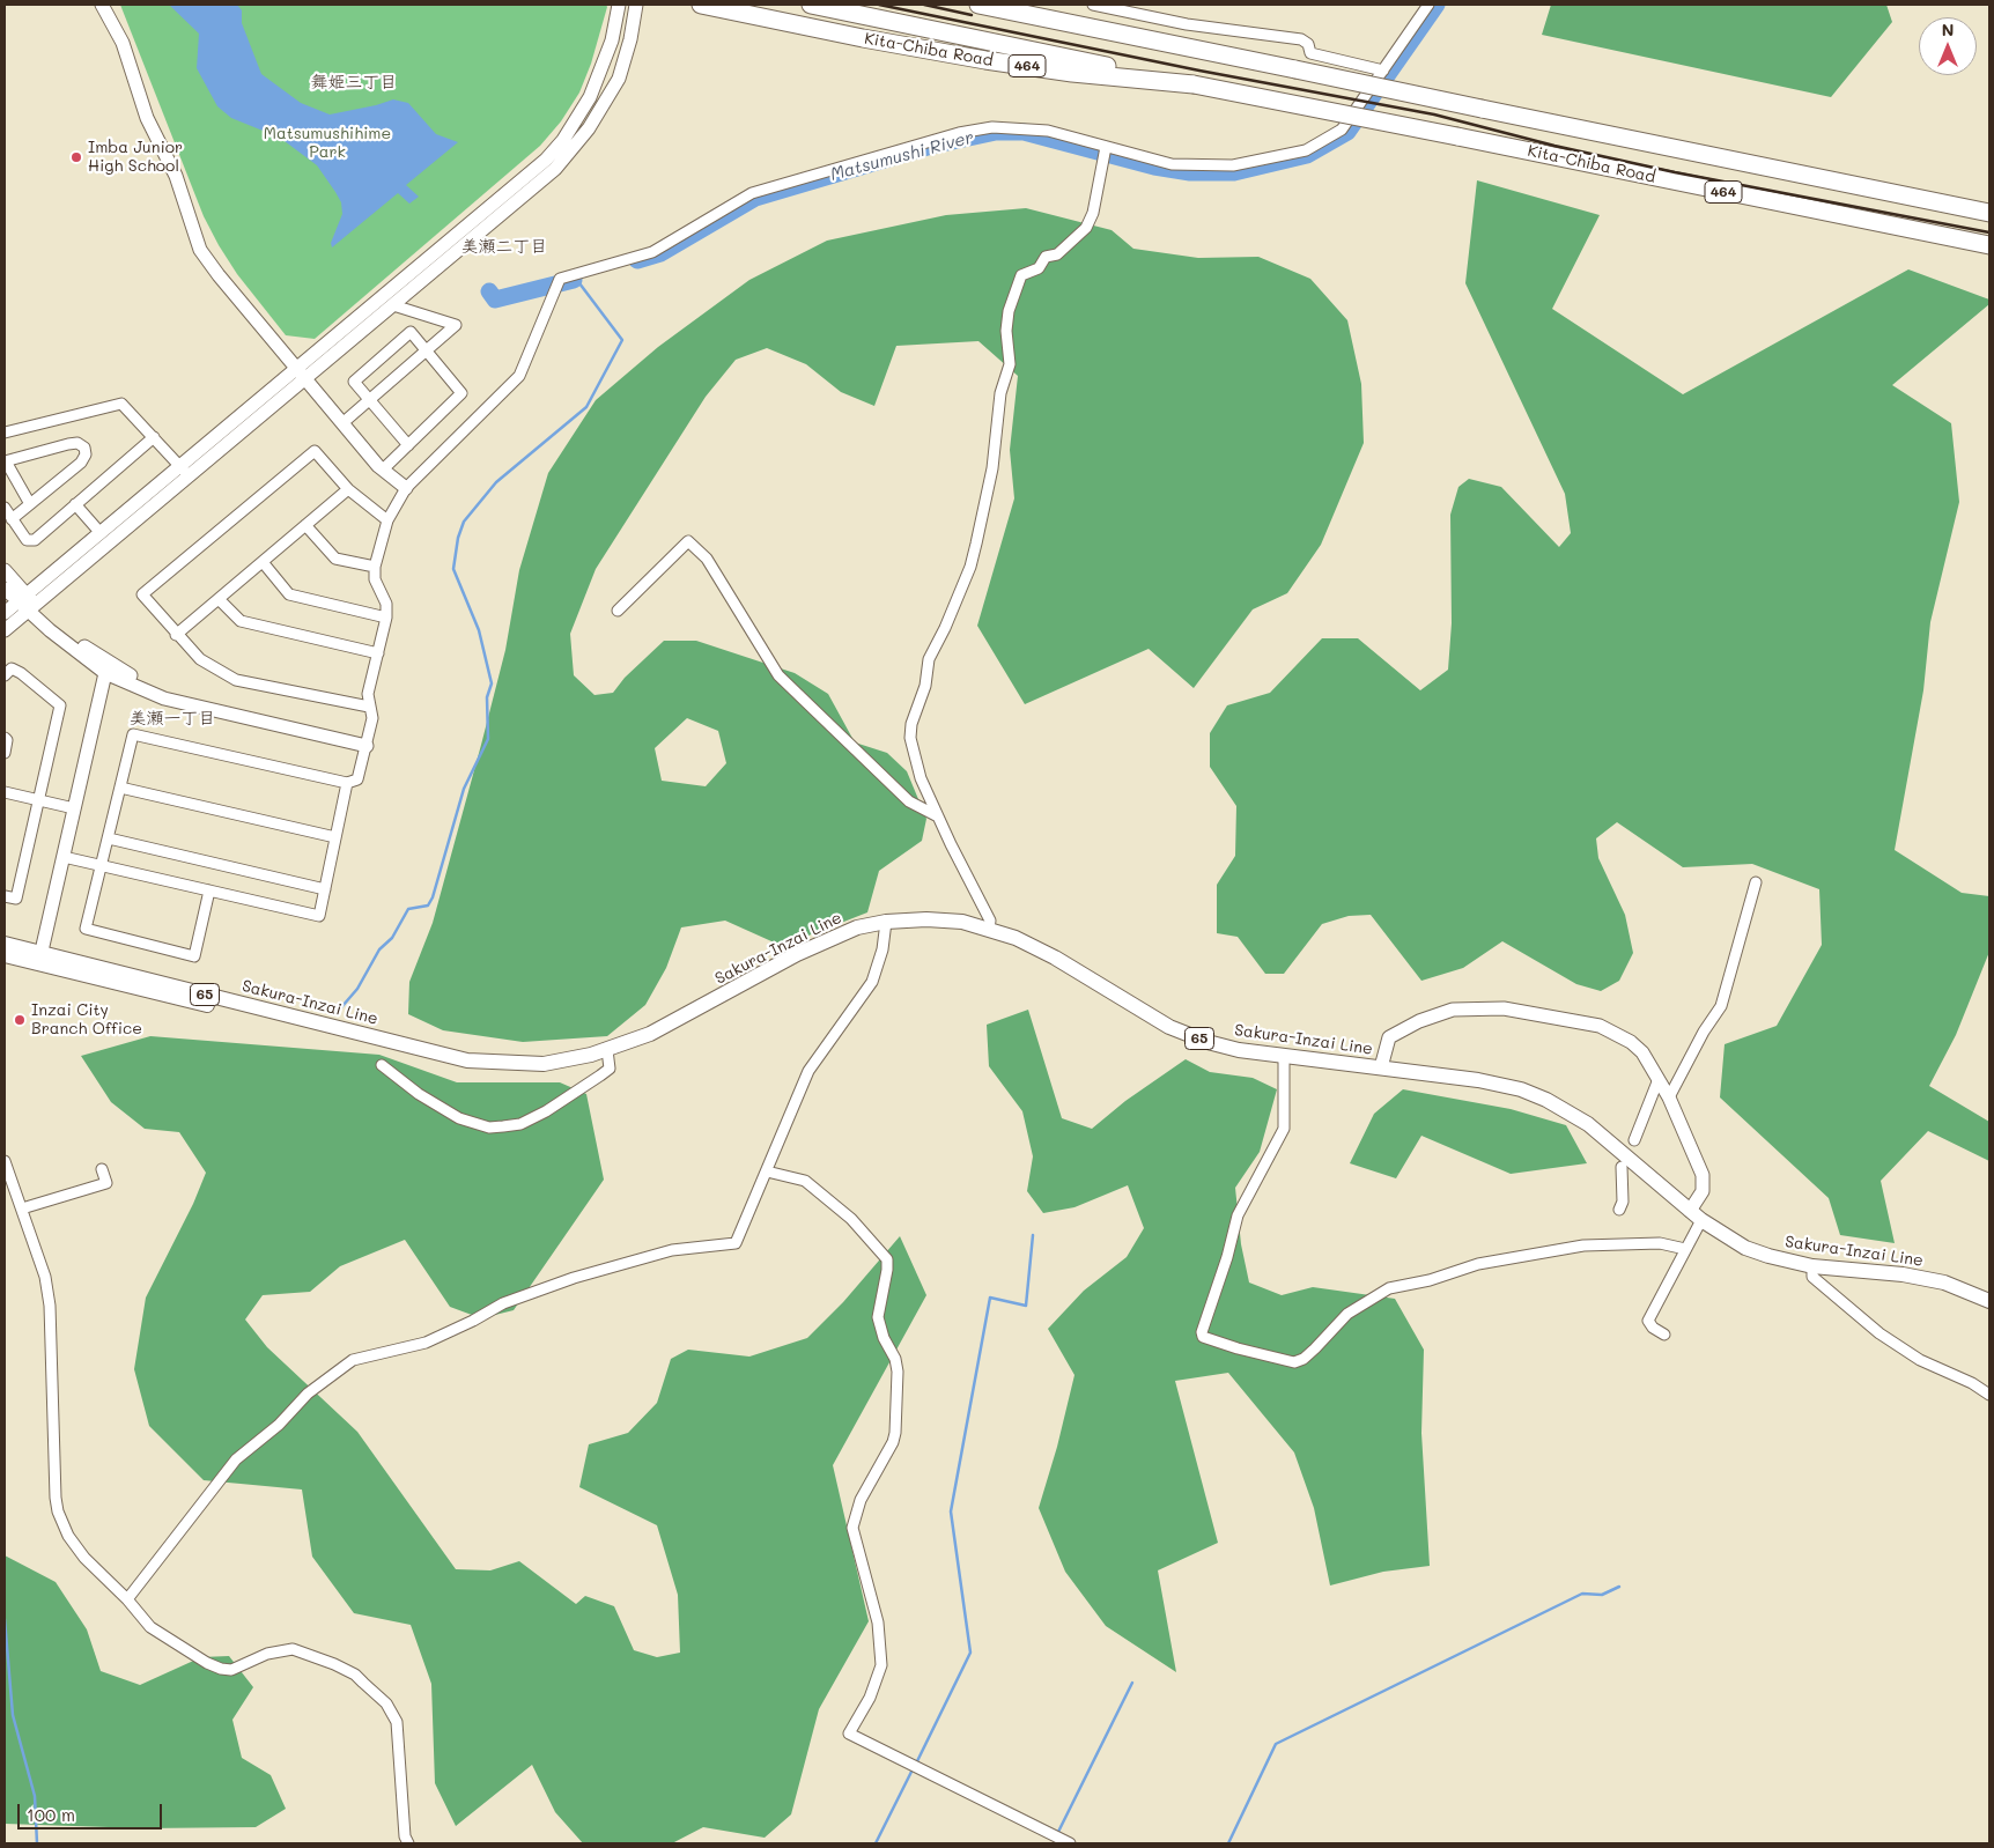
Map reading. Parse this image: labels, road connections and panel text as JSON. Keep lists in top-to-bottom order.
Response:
{
  "streets": {
    "highway": ["Kita-Chiba Road", "464"],
    "main road": ["Sakura-Inzai Line", "65"]
  },
  "districts": ["舞姫三丁目", "美瀬二丁目", "美瀬一丁目"],
  "water": ["Matsumushi River"],
  "parks": ["Matsumushihime Park"],
  "places": ["Imba Junior High School", "Inzai City Branch Office"],
  "scale_bar": "100 m",
  "north": "top"
}
